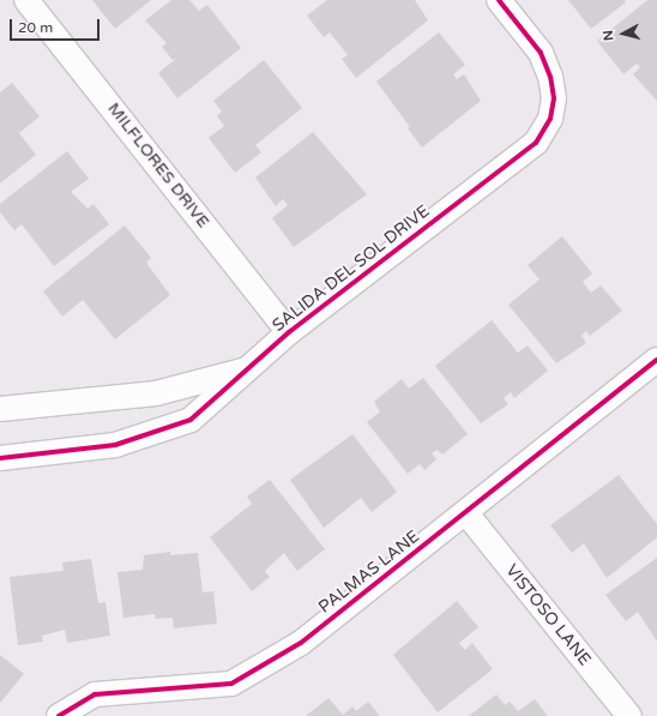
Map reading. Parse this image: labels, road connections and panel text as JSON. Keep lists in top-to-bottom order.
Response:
{
  "streets": {
    "street": [
      "MILFLORES DRIVE",
      "SALIDA DEL SOL DRIVE",
      "PALMAS LANE",
      "VISTOSO LANE"
    ]
  },
  "crossings": [
    ["MILFLORES DRIVE", "SALIDA DEL SOL DRIVE"],
    ["PALMAS LANE", "VISTOSO LANE"]
  ],
  "scale_bar": "20 m",
  "north": "left"
}
